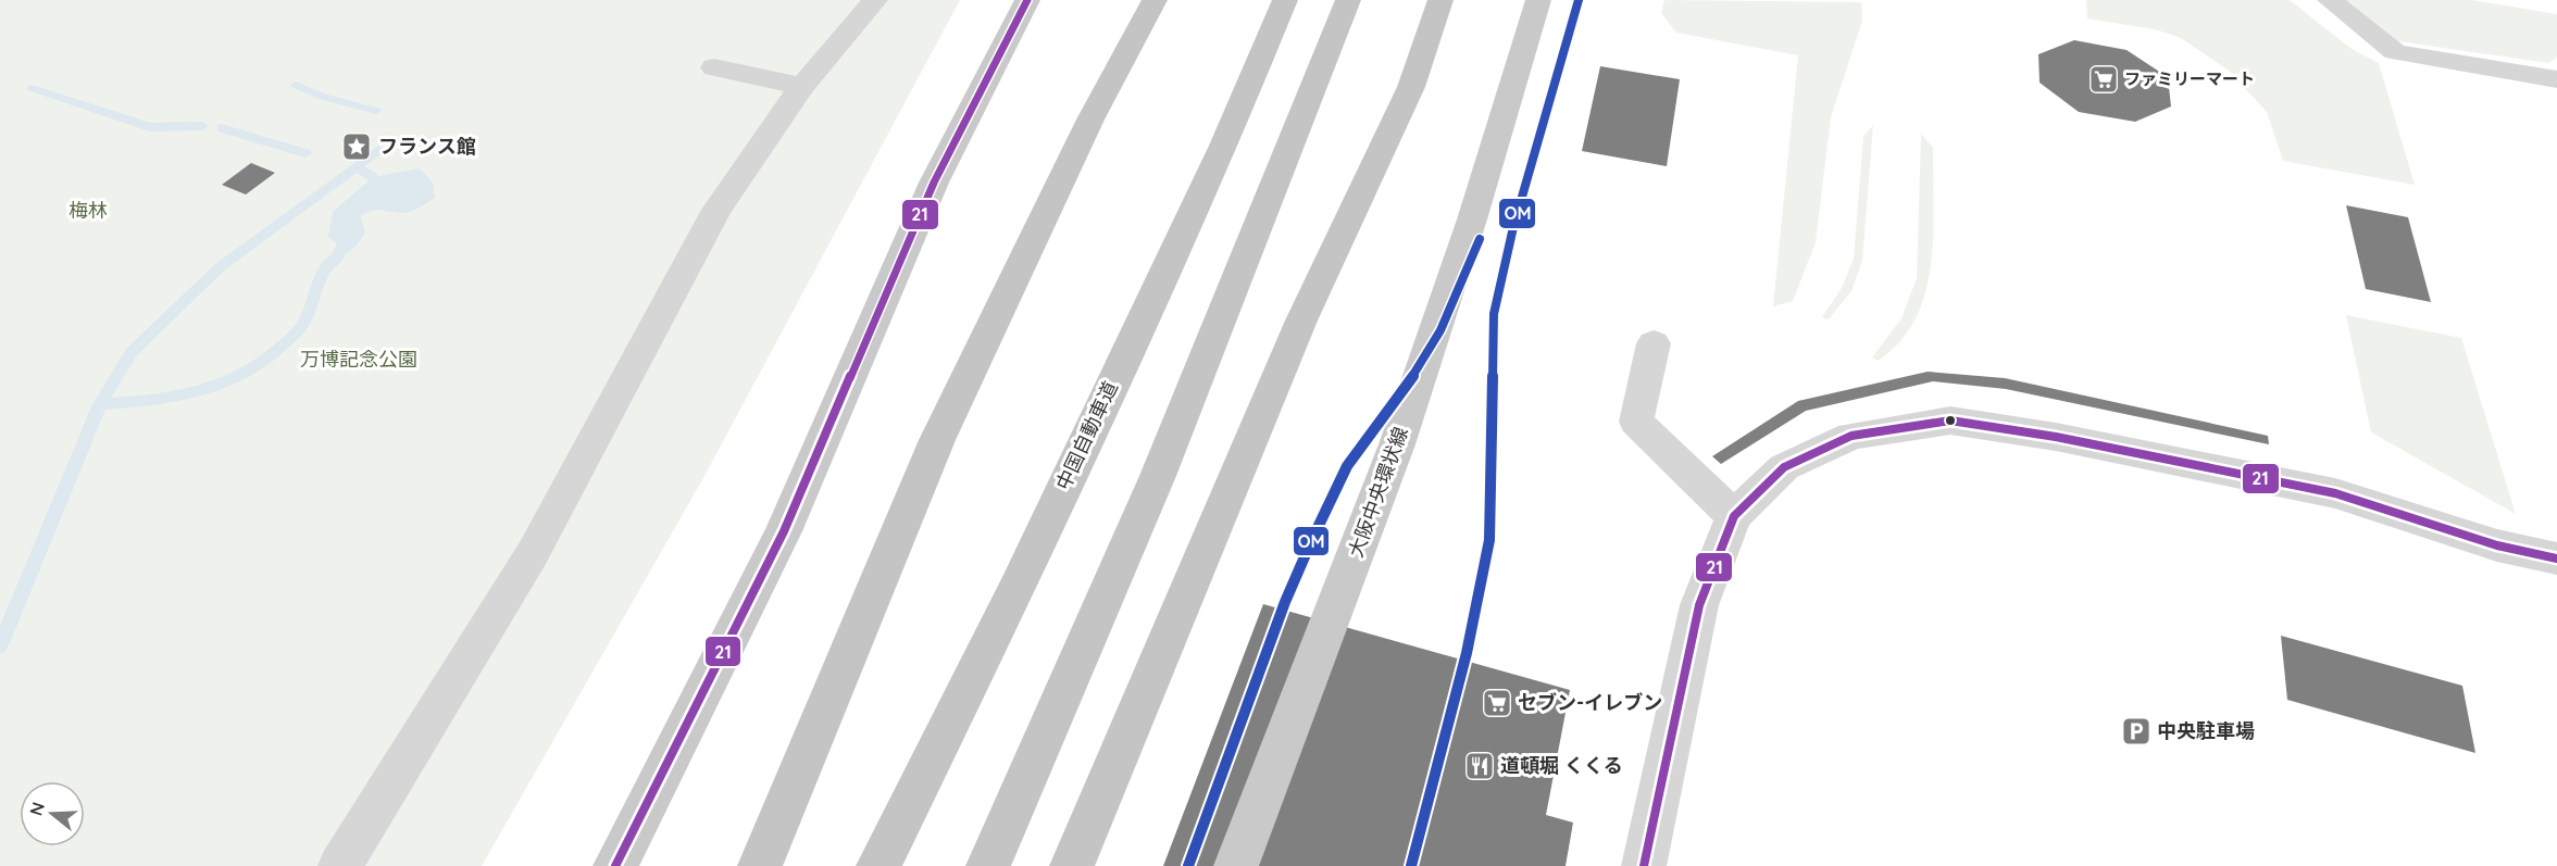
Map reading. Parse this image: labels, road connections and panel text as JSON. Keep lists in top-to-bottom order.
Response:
{
  "streets": {
    "highway": ["中国自動車道"],
    "main road": ["大阪中央環状線"]
  },
  "parks": ["梅林", "万博記念公園"],
  "places": {
    "supermarket": ["ファミリーマート", "セブン-イレブン"],
    "place": ["フランス館"],
    "parking": ["中央駐車場"],
    "restaurant": ["道頓堀 くくる"]
  },
  "lines": ["transit line OM", "transit line 21"],
  "north": "left"
}
